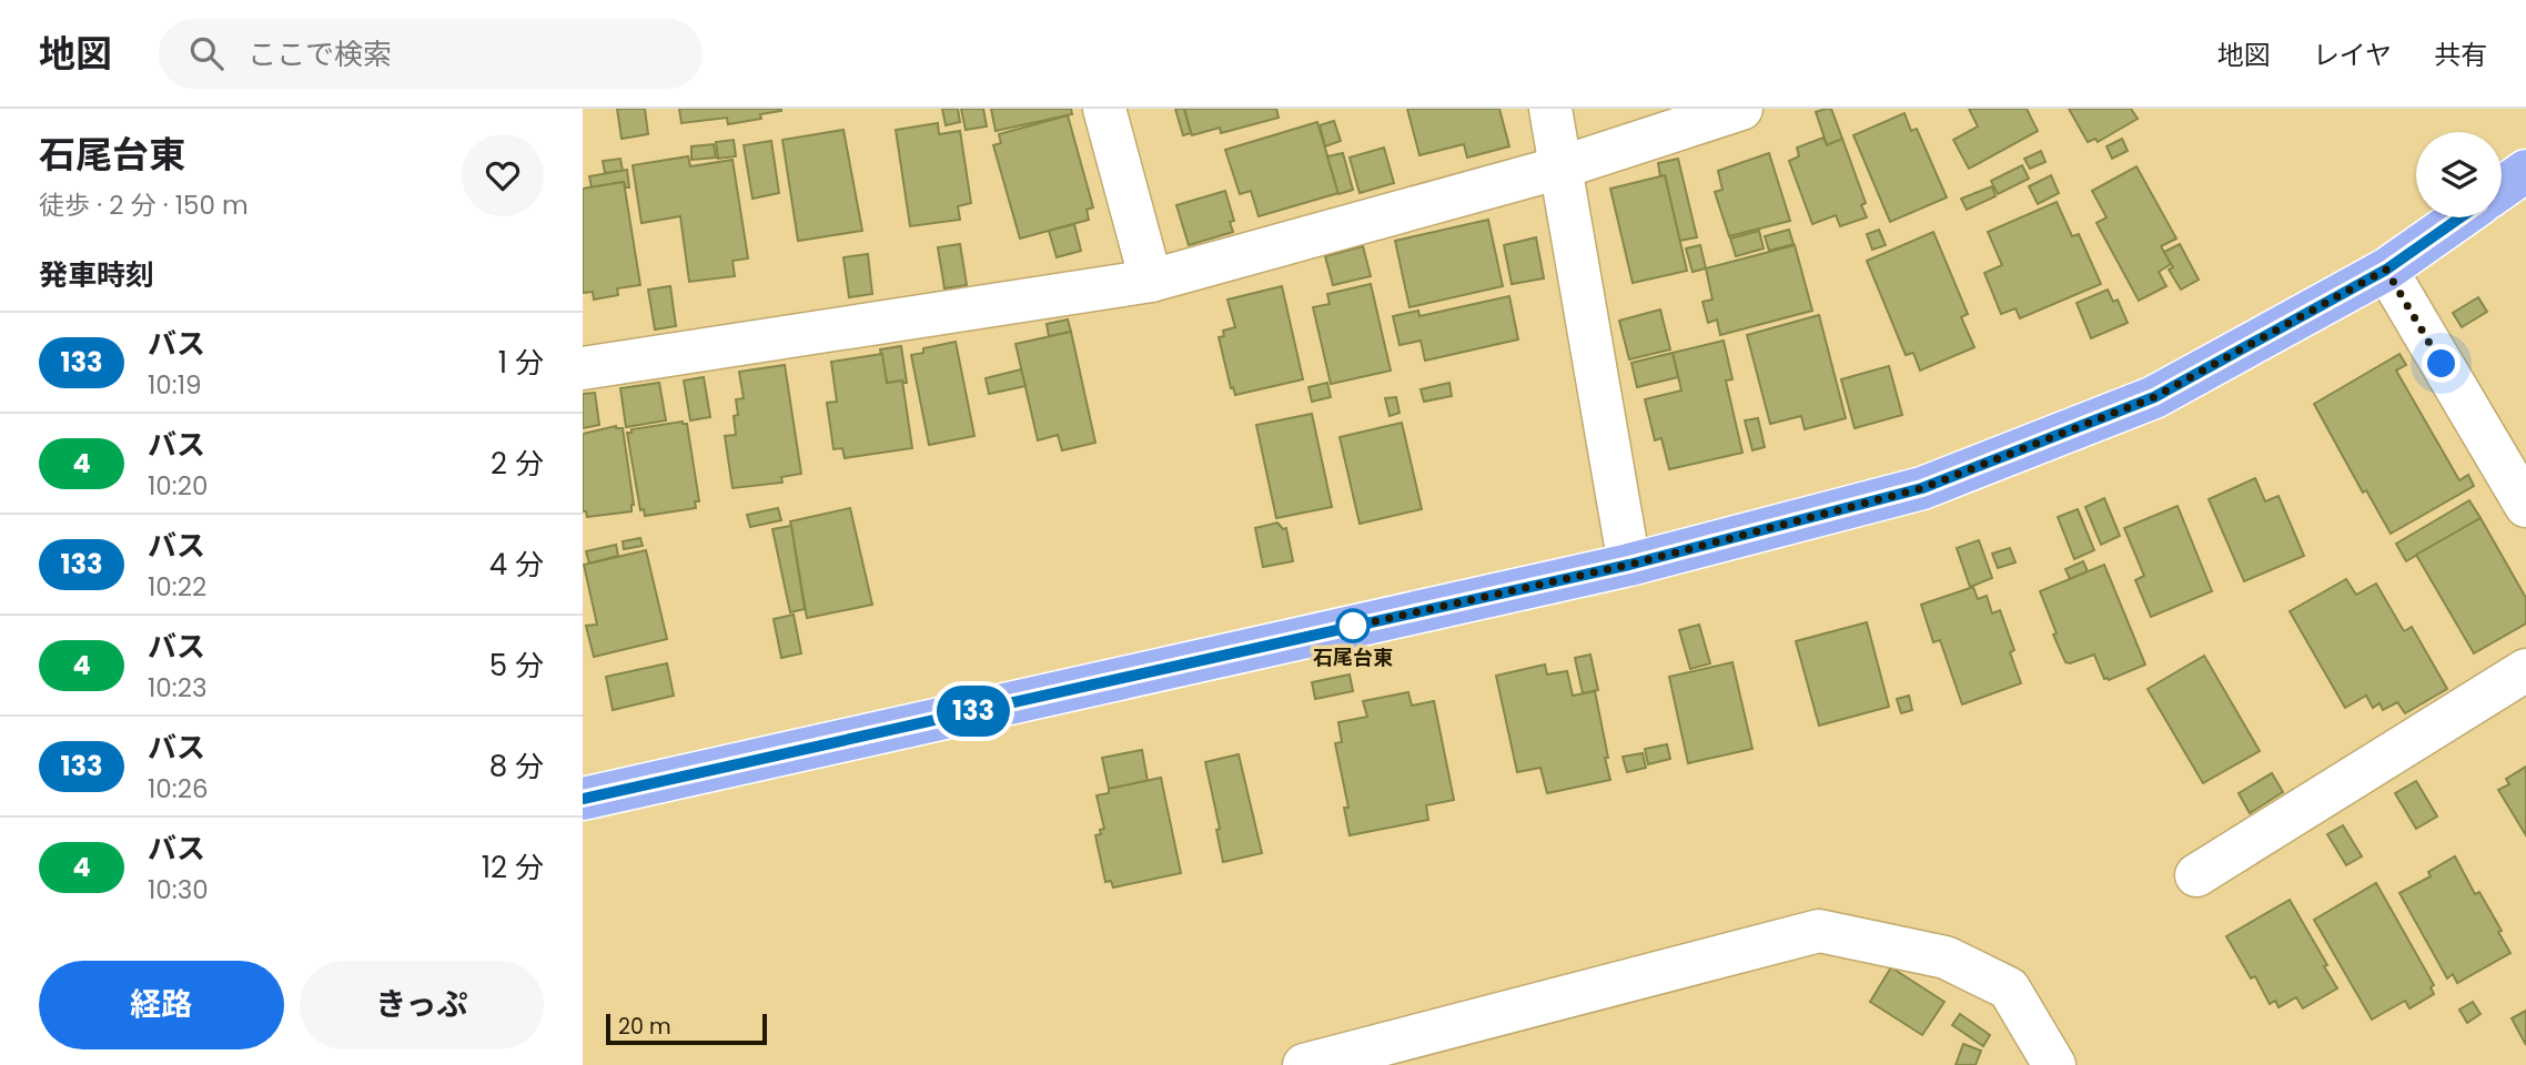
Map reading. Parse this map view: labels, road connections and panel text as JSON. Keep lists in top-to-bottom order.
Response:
{
  "places": ["石尾台東"],
  "lines": ["bus line 133"],
  "scale_bar": "20 m",
  "page": {
    "header": "地図",
    "search": "ここで検索",
    "nav": ["地図", "レイヤ", "共有"],
    "heading": [
      ["石尾台東", "徒歩 · 2 分 · 150 m"],
      "発車時刻"
    ],
    "on_map": "133",
    "list": [
      {
        "mark": "133",
        "name": "バス",
        "note": "10:19",
        "value": "1 分"
      },
      {
        "mark": "4",
        "name": "バス",
        "note": "10:20",
        "value": "2 分"
      },
      {
        "mark": "133",
        "name": "バス",
        "note": "10:22",
        "value": "4 分"
      },
      {
        "mark": "4",
        "name": "バス",
        "note": "10:23",
        "value": "5 分"
      },
      {
        "mark": "133",
        "name": "バス",
        "note": "10:26",
        "value": "8 分"
      },
      {
        "mark": "4",
        "name": "バス",
        "note": "10:30",
        "value": "12 分"
      }
    ],
    "buttons": ["経路", "きっぷ"],
    "scale": "20 m"
  }
}
